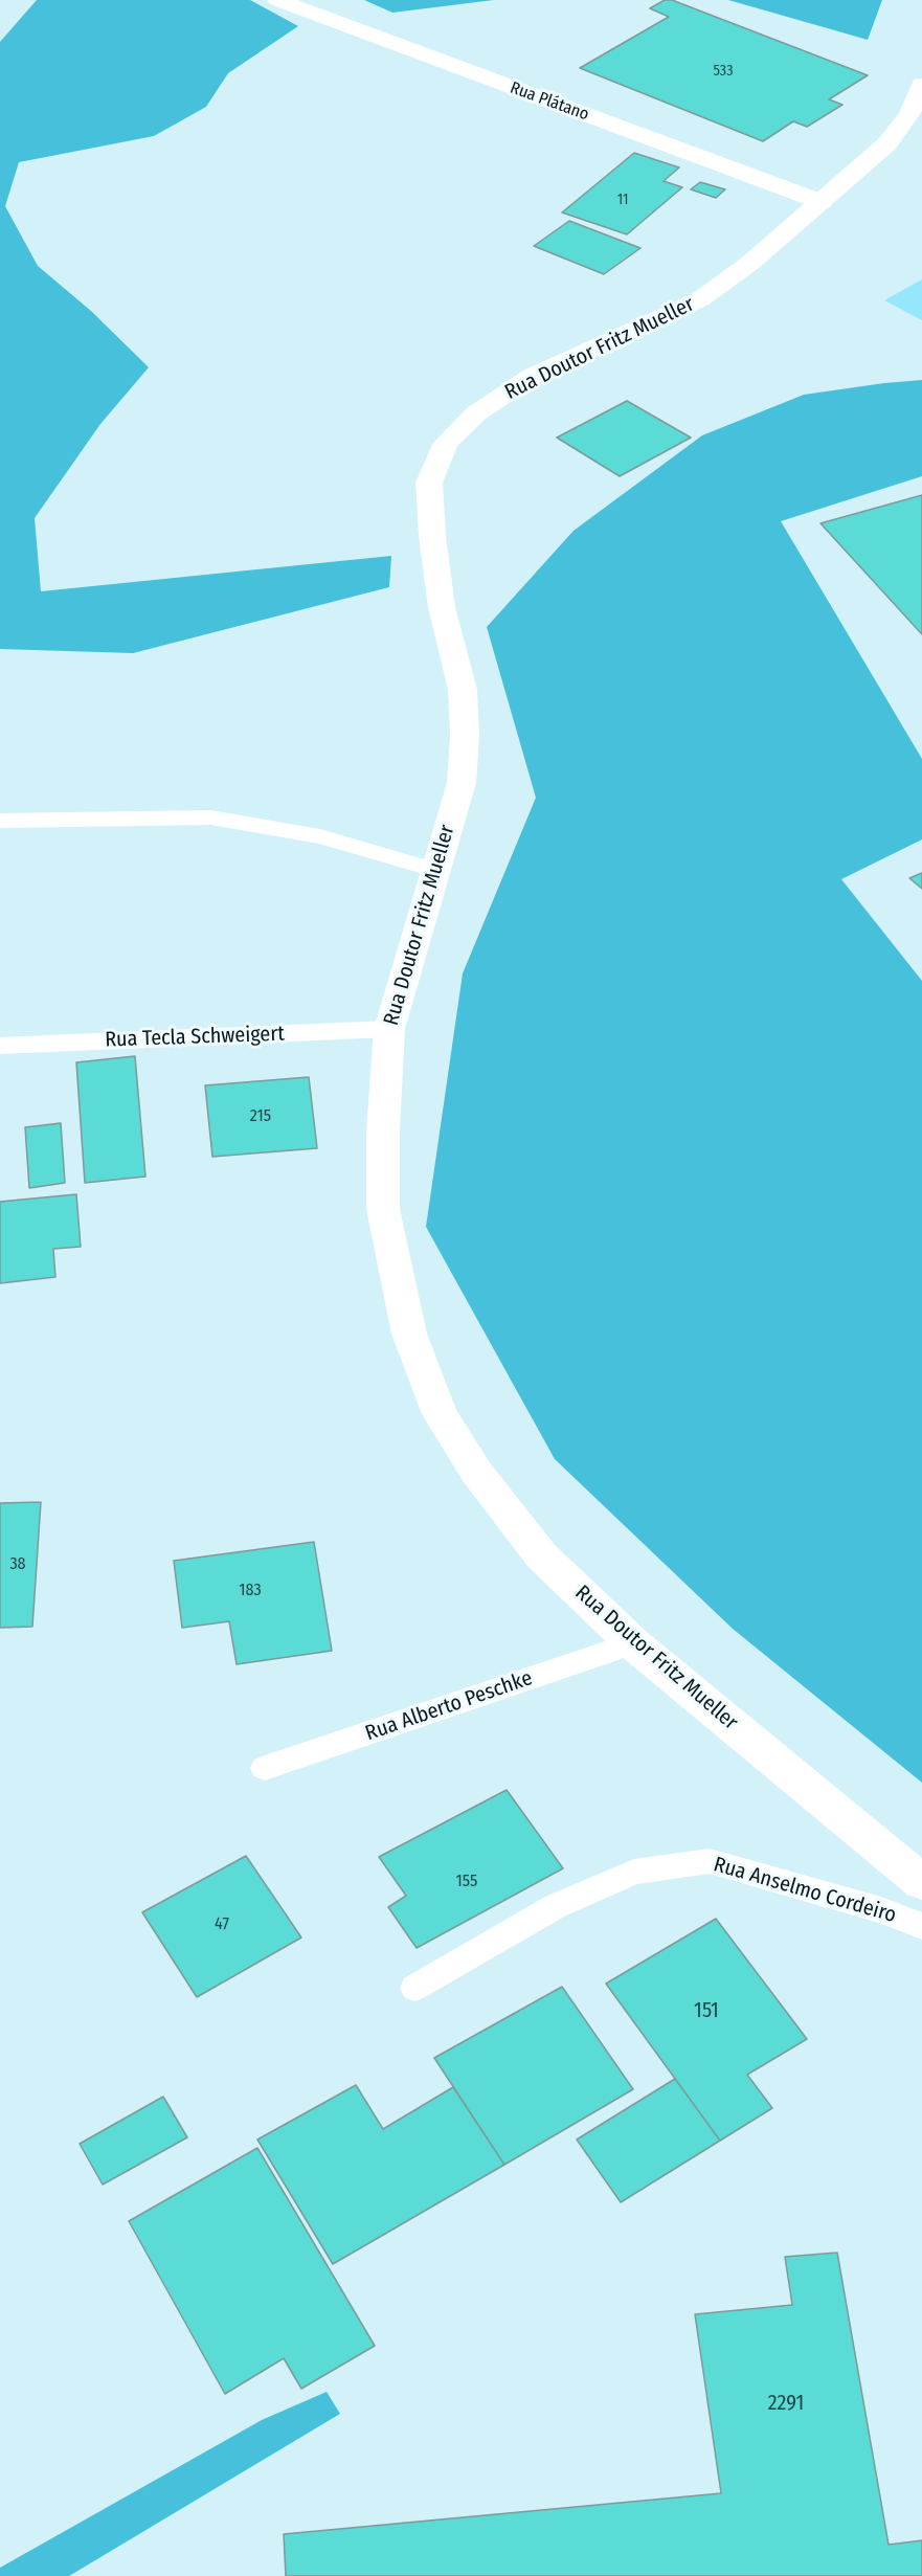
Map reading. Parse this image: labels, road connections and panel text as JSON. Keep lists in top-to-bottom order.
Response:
{
  "streets": {
    "street": ["Rua Plátano", "Rua Doutor Fritz Mueller"],
    "lane": ["Rua Tecla Schweigert", "Rua Alberto Peschke", "Rua Anselmo Cordeiro"]
  },
  "crossings": [
    ["Rua Plátano", "Rua Doutor Fritz Mueller"],
    ["Rua Doutor Fritz Mueller", "Rua Tecla Schweigert"],
    ["Rua Doutor Fritz Mueller", "Rua Alberto Peschke"]
  ],
  "house_numbers": [
    "533",
    "11",
    "215",
    "38",
    "183",
    "155",
    "47",
    "151",
    "2291"
  ]
}
